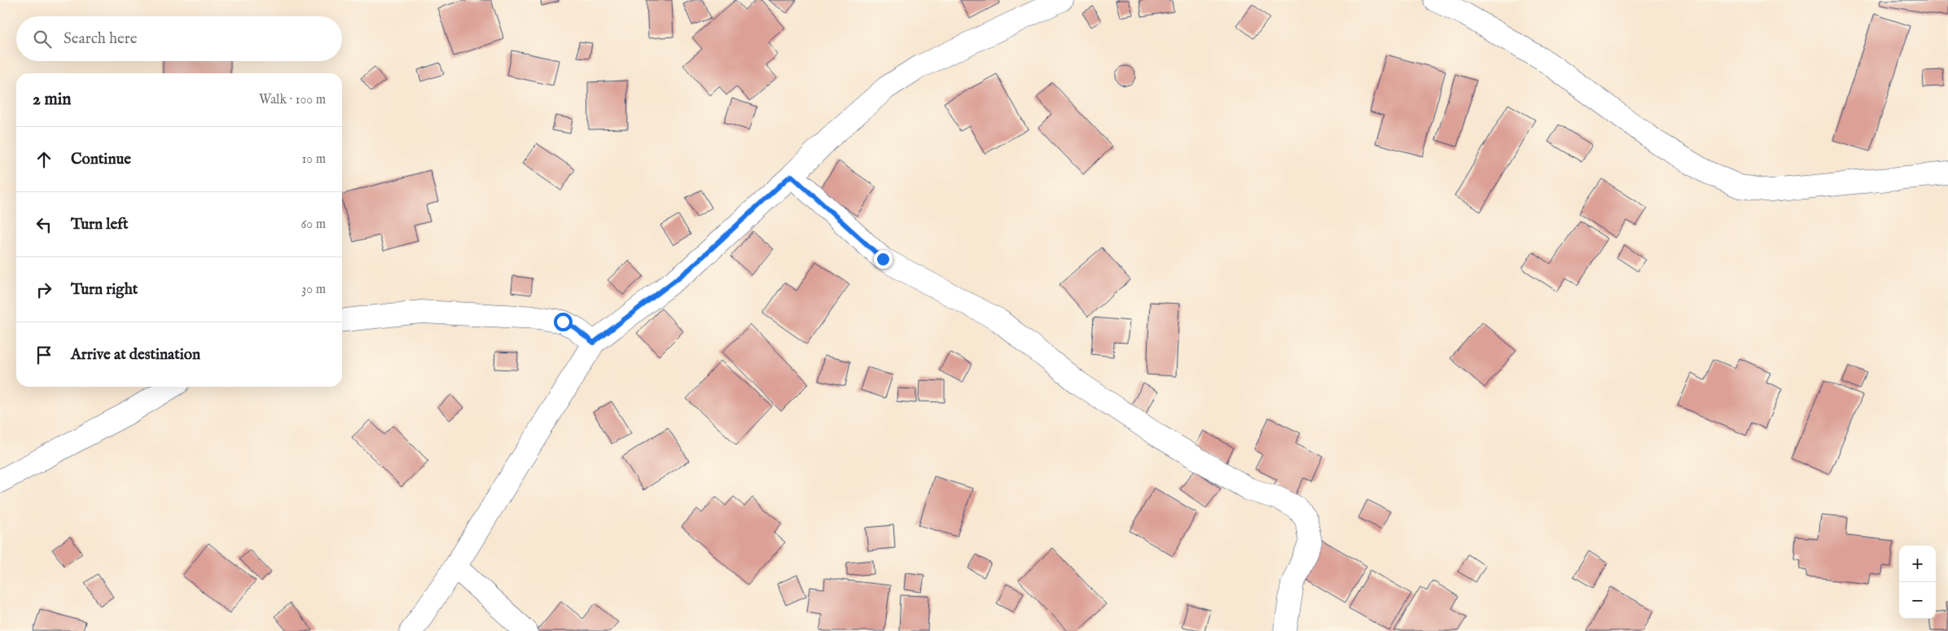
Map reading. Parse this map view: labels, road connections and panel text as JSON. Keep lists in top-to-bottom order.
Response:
{
  "page": {
    "search": "Search here",
    "heading": ["2 min", "Walk · 100 m"],
    "list": [
      ["Continue", "10 m"],
      ["Turn left", "60 m"],
      ["Turn right", "30 m"],
      "Arrive at destination"
    ],
    "map_buttons": ["+", "−"]
  }
}
